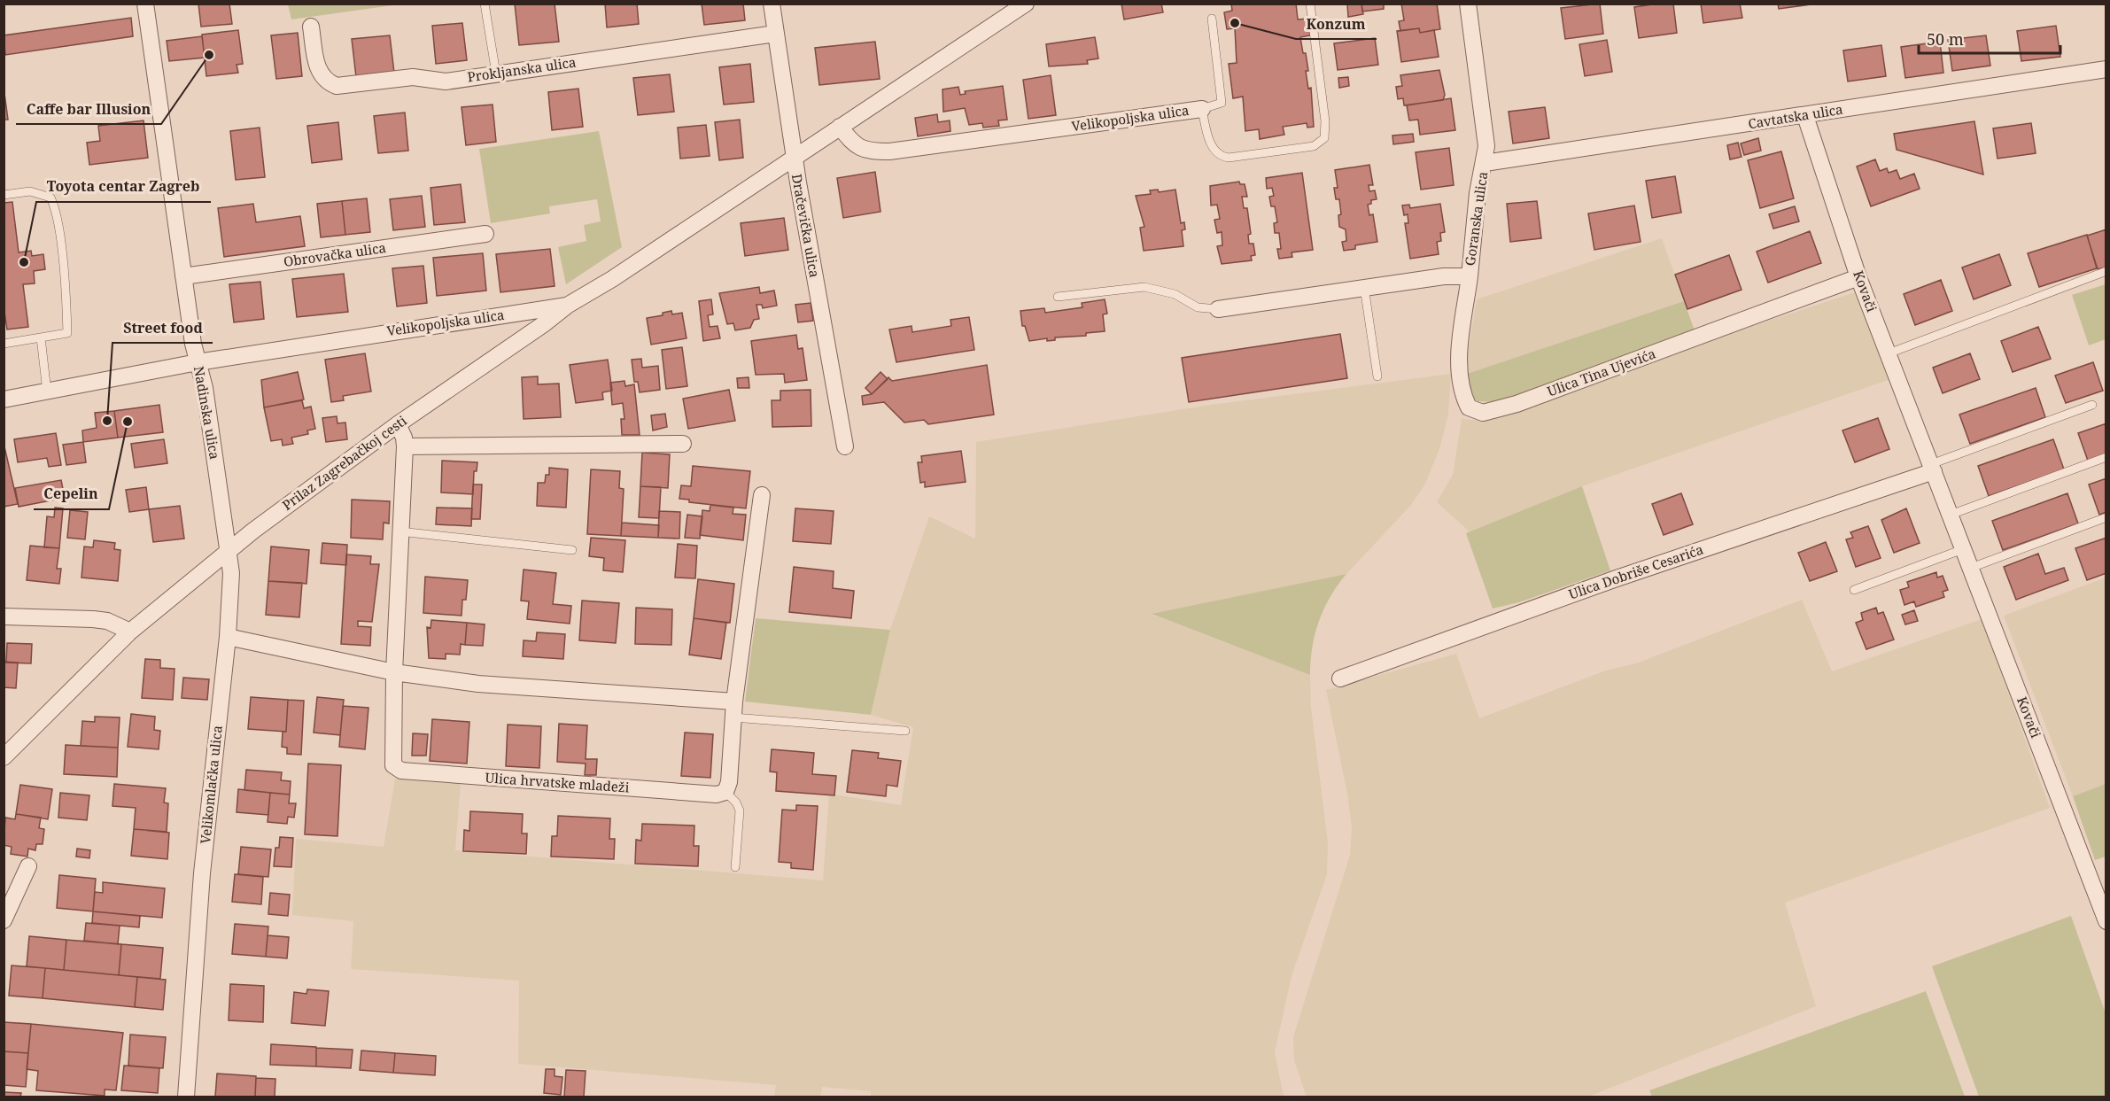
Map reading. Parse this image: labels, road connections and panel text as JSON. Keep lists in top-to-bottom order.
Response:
{
  "streets": {
    "street": [
      "Prokljanska ulica",
      "Cavtatska ulica",
      "Velikopoljska ulica",
      "Goranska ulica",
      "Dračevička ulica",
      "Obrovačka ulica",
      "Kovači",
      "Ulica Tina Ujevića",
      "Nadinska ulica",
      "Prilaz Zagrebačkoj cesti",
      "Ulica Dobriše Cesarića",
      "Ulica hrvatske mladeži",
      "Velikomlačka ulica"
    ]
  },
  "crossings": [
    ["Prokljanska ulica", "Dračevička ulica"],
    ["Cavtatska ulica", "Goranska ulica"],
    ["Cavtatska ulica", "Kovači"],
    ["Velikopoljska ulica", "Dračevička ulica"],
    ["Velikopoljska ulica", "Nadinska ulica"],
    ["Velikopoljska ulica", "Prilaz Zagrebačkoj cesti"],
    ["Goranska ulica", "Ulica Tina Ujevića"],
    ["Obrovačka ulica", "Nadinska ulica"],
    ["Kovači", "Ulica Tina Ujevića"],
    ["Kovači", "Ulica Dobriše Cesarića"],
    ["Nadinska ulica", "Velikomlačka ulica"],
    ["Prilaz Zagrebačkoj cesti", "Ulica hrvatske mladeži"],
    ["Prilaz Zagrebačkoj cesti", "Velikomlačka ulica"]
  ],
  "places": [
    "Konzum",
    "Caffe bar Illusion",
    "Toyota centar Zagreb",
    "Street food",
    "Cepelin"
  ],
  "scale_bar": "50 m"
}
